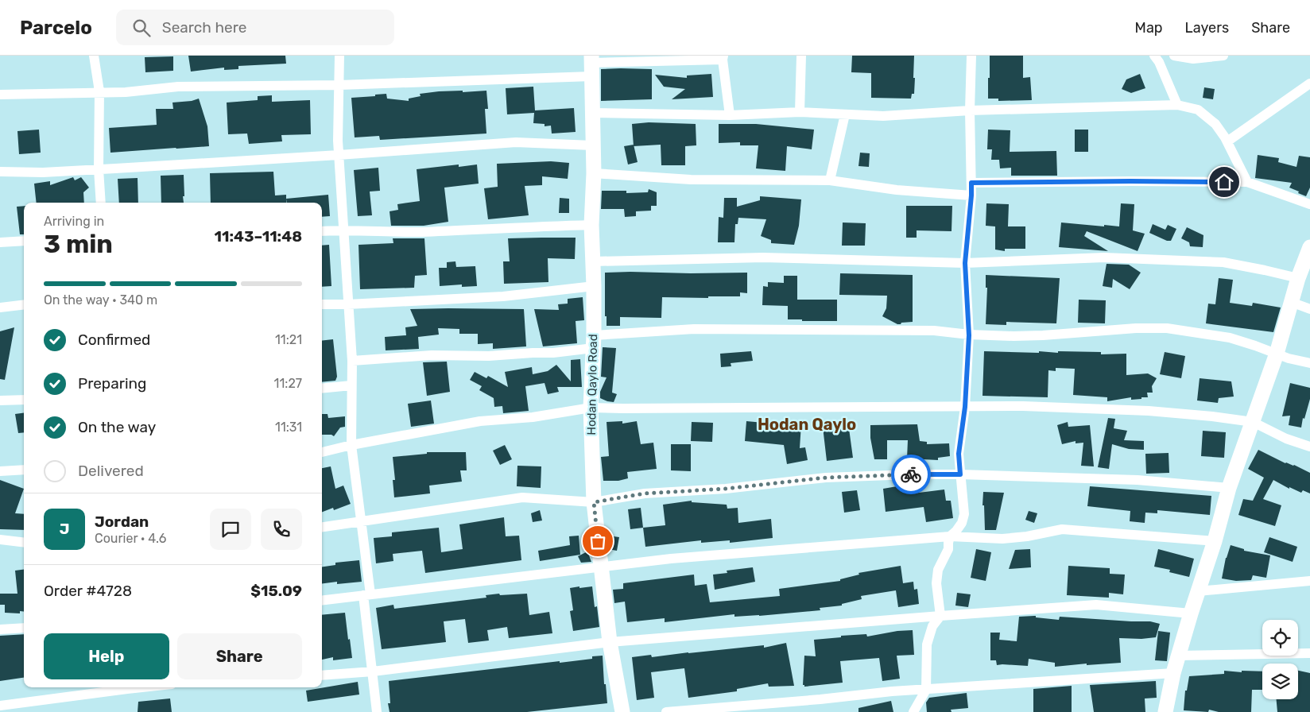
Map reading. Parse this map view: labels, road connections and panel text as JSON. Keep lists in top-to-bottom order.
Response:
{
  "streets": {
    "street": ["Hodan Qaylo Road"]
  },
  "districts": ["Hodan Qaylo"],
  "page": {
    "header": "Parcelo",
    "search": "Search here",
    "nav": ["Map", "Layers", "Share"],
    "heading": ["3 min", "Arriving in", "11:43–11:48"],
    "panel": [
      "Jordan",
      "Courier · 4.6",
      "Order #4728",
      "$15.09"
    ],
    "bar": "On the way · 340 m",
    "list": [
      ["Confirmed", "11:21"],
      ["Preparing", "11:27"],
      ["On the way", "11:31"],
      "Delivered"
    ],
    "round": "J",
    "buttons": ["Help", "Share"]
  }
}
